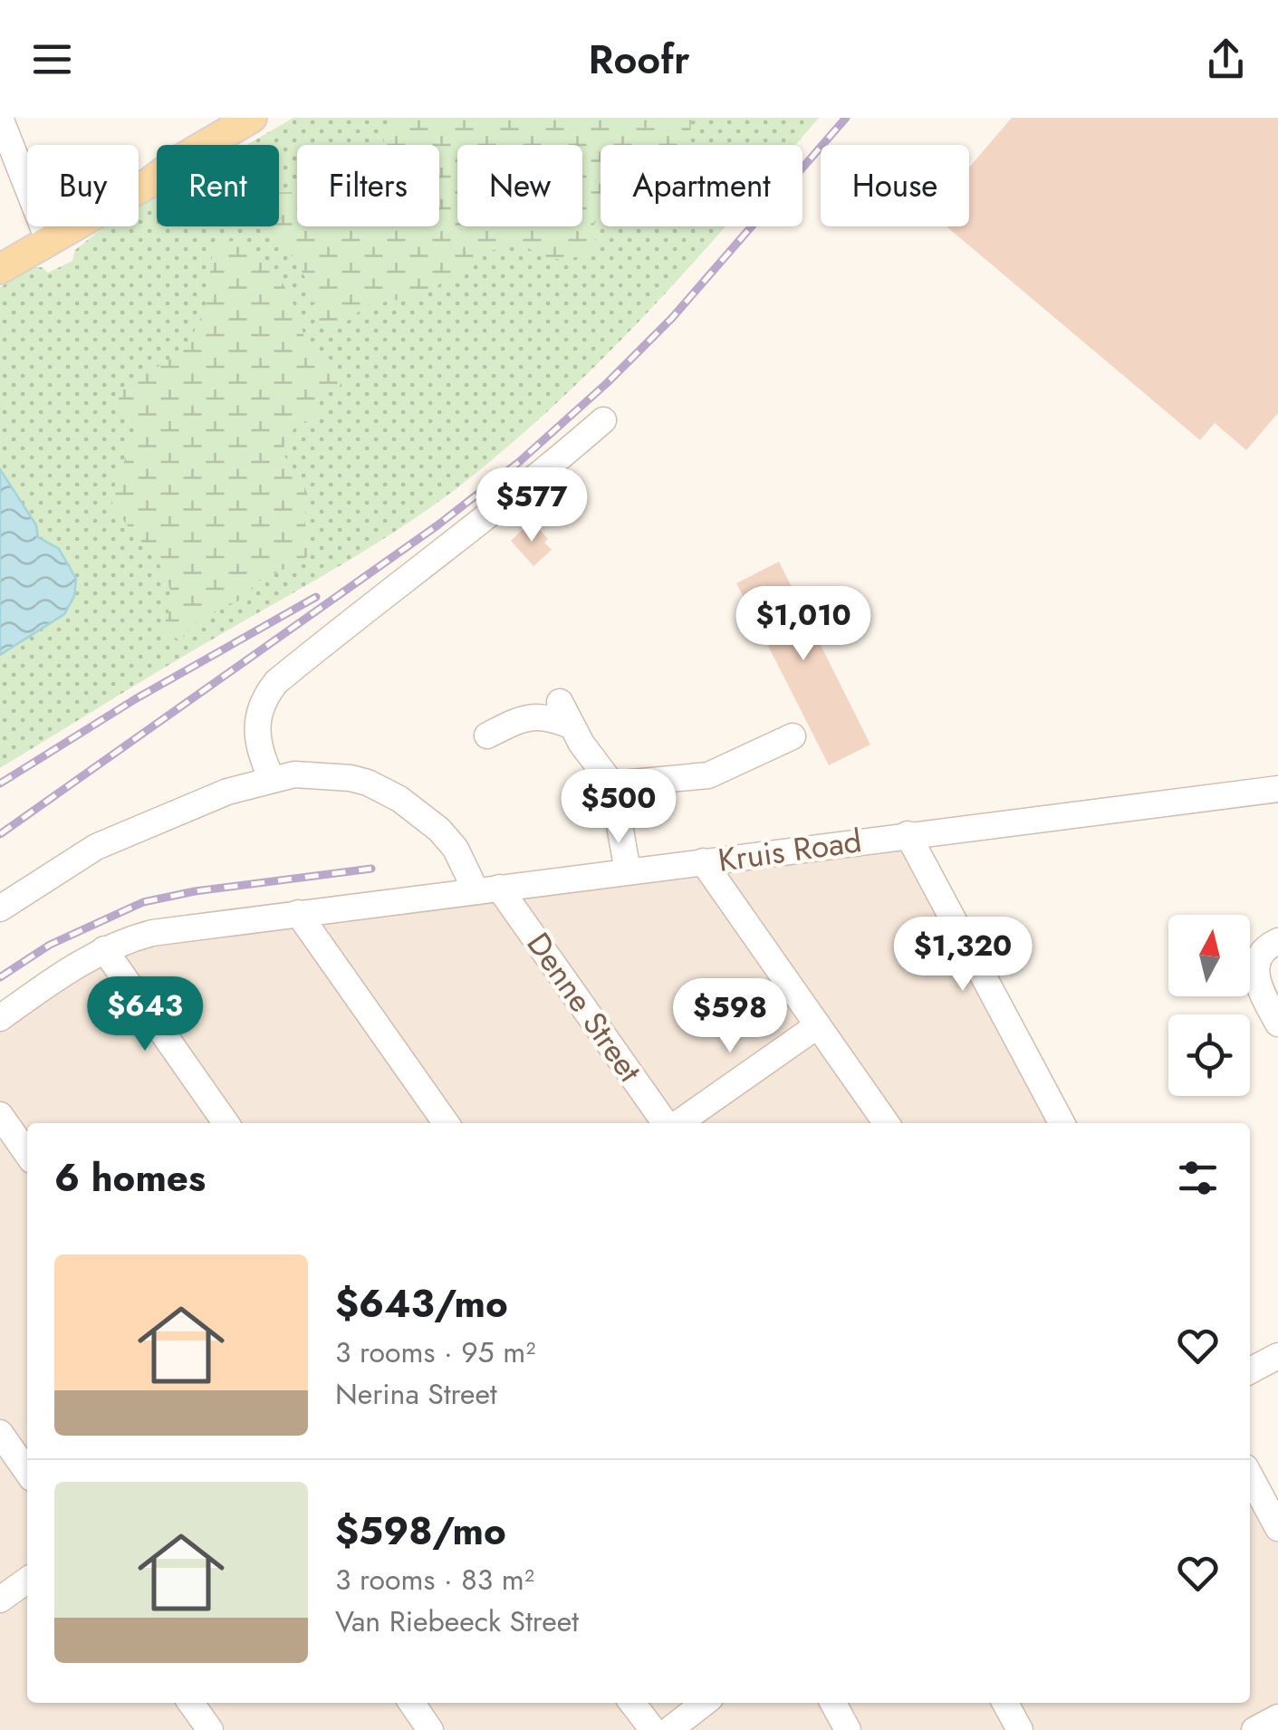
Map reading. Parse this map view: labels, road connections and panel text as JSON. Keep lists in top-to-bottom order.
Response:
{
  "streets": {
    "street": ["Kruis Road", "Denne Street"]
  },
  "crossings": [
    ["Kruis Road", "Denne Street"]
  ],
  "north": "top",
  "page": {
    "header": "Roofr",
    "chip": [
      "Buy",
      "Rent",
      "Filters",
      "New",
      "Apartment",
      "House"
    ],
    "price": [
      "$577",
      "$1,010",
      "$500",
      "$1,320",
      "$643",
      "$598"
    ],
    "heading": "6 homes",
    "list": [
      {
        "name": "$643/mo",
        "note": "3 rooms · 95 m² · Nerina Street"
      },
      {
        "name": "$598/mo",
        "note": "3 rooms · 83 m² · Van Riebeeck Street"
      }
    ]
  }
}
